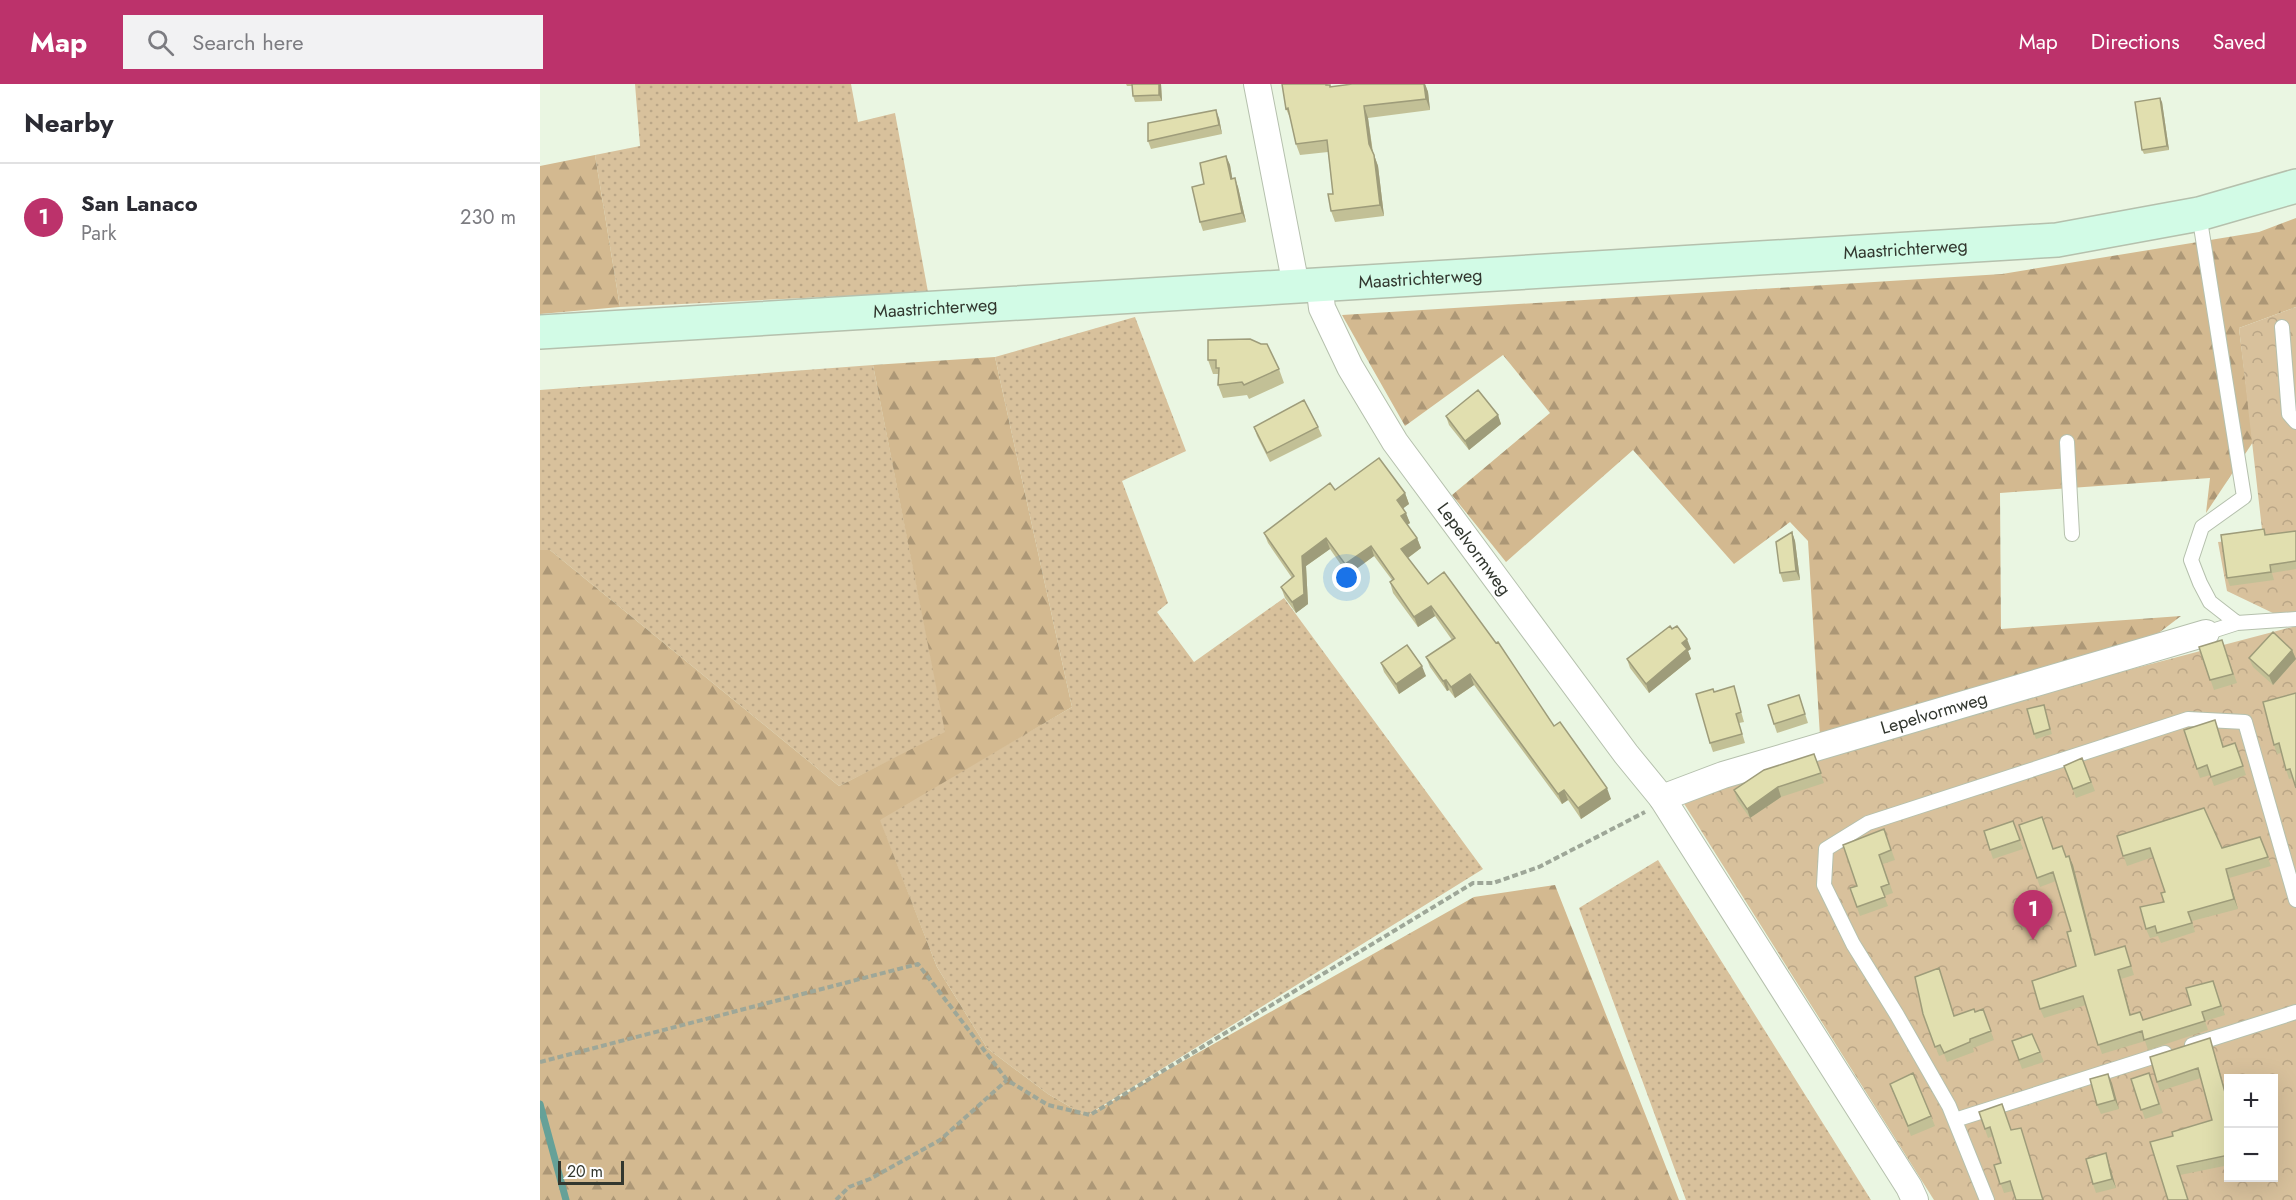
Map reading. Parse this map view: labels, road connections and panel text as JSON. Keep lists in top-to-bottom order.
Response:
{
  "streets": {
    "main road": ["Maastrichterweg"],
    "street": ["Lepelvormweg"]
  },
  "crossings": [
    ["Maastrichterweg", "Lepelvormweg"]
  ],
  "scale_bar": "20 m",
  "page": {
    "header": "Map",
    "search": "Search here",
    "nav": ["Map", "Directions", "Saved"],
    "heading": "Nearby",
    "list": [
      {
        "mark": "1",
        "name": "San Lanaco",
        "note": "Park",
        "value": "230 m"
      }
    ],
    "pins": "1",
    "map_buttons": ["+", "−"],
    "scale": "20 m"
  }
}
